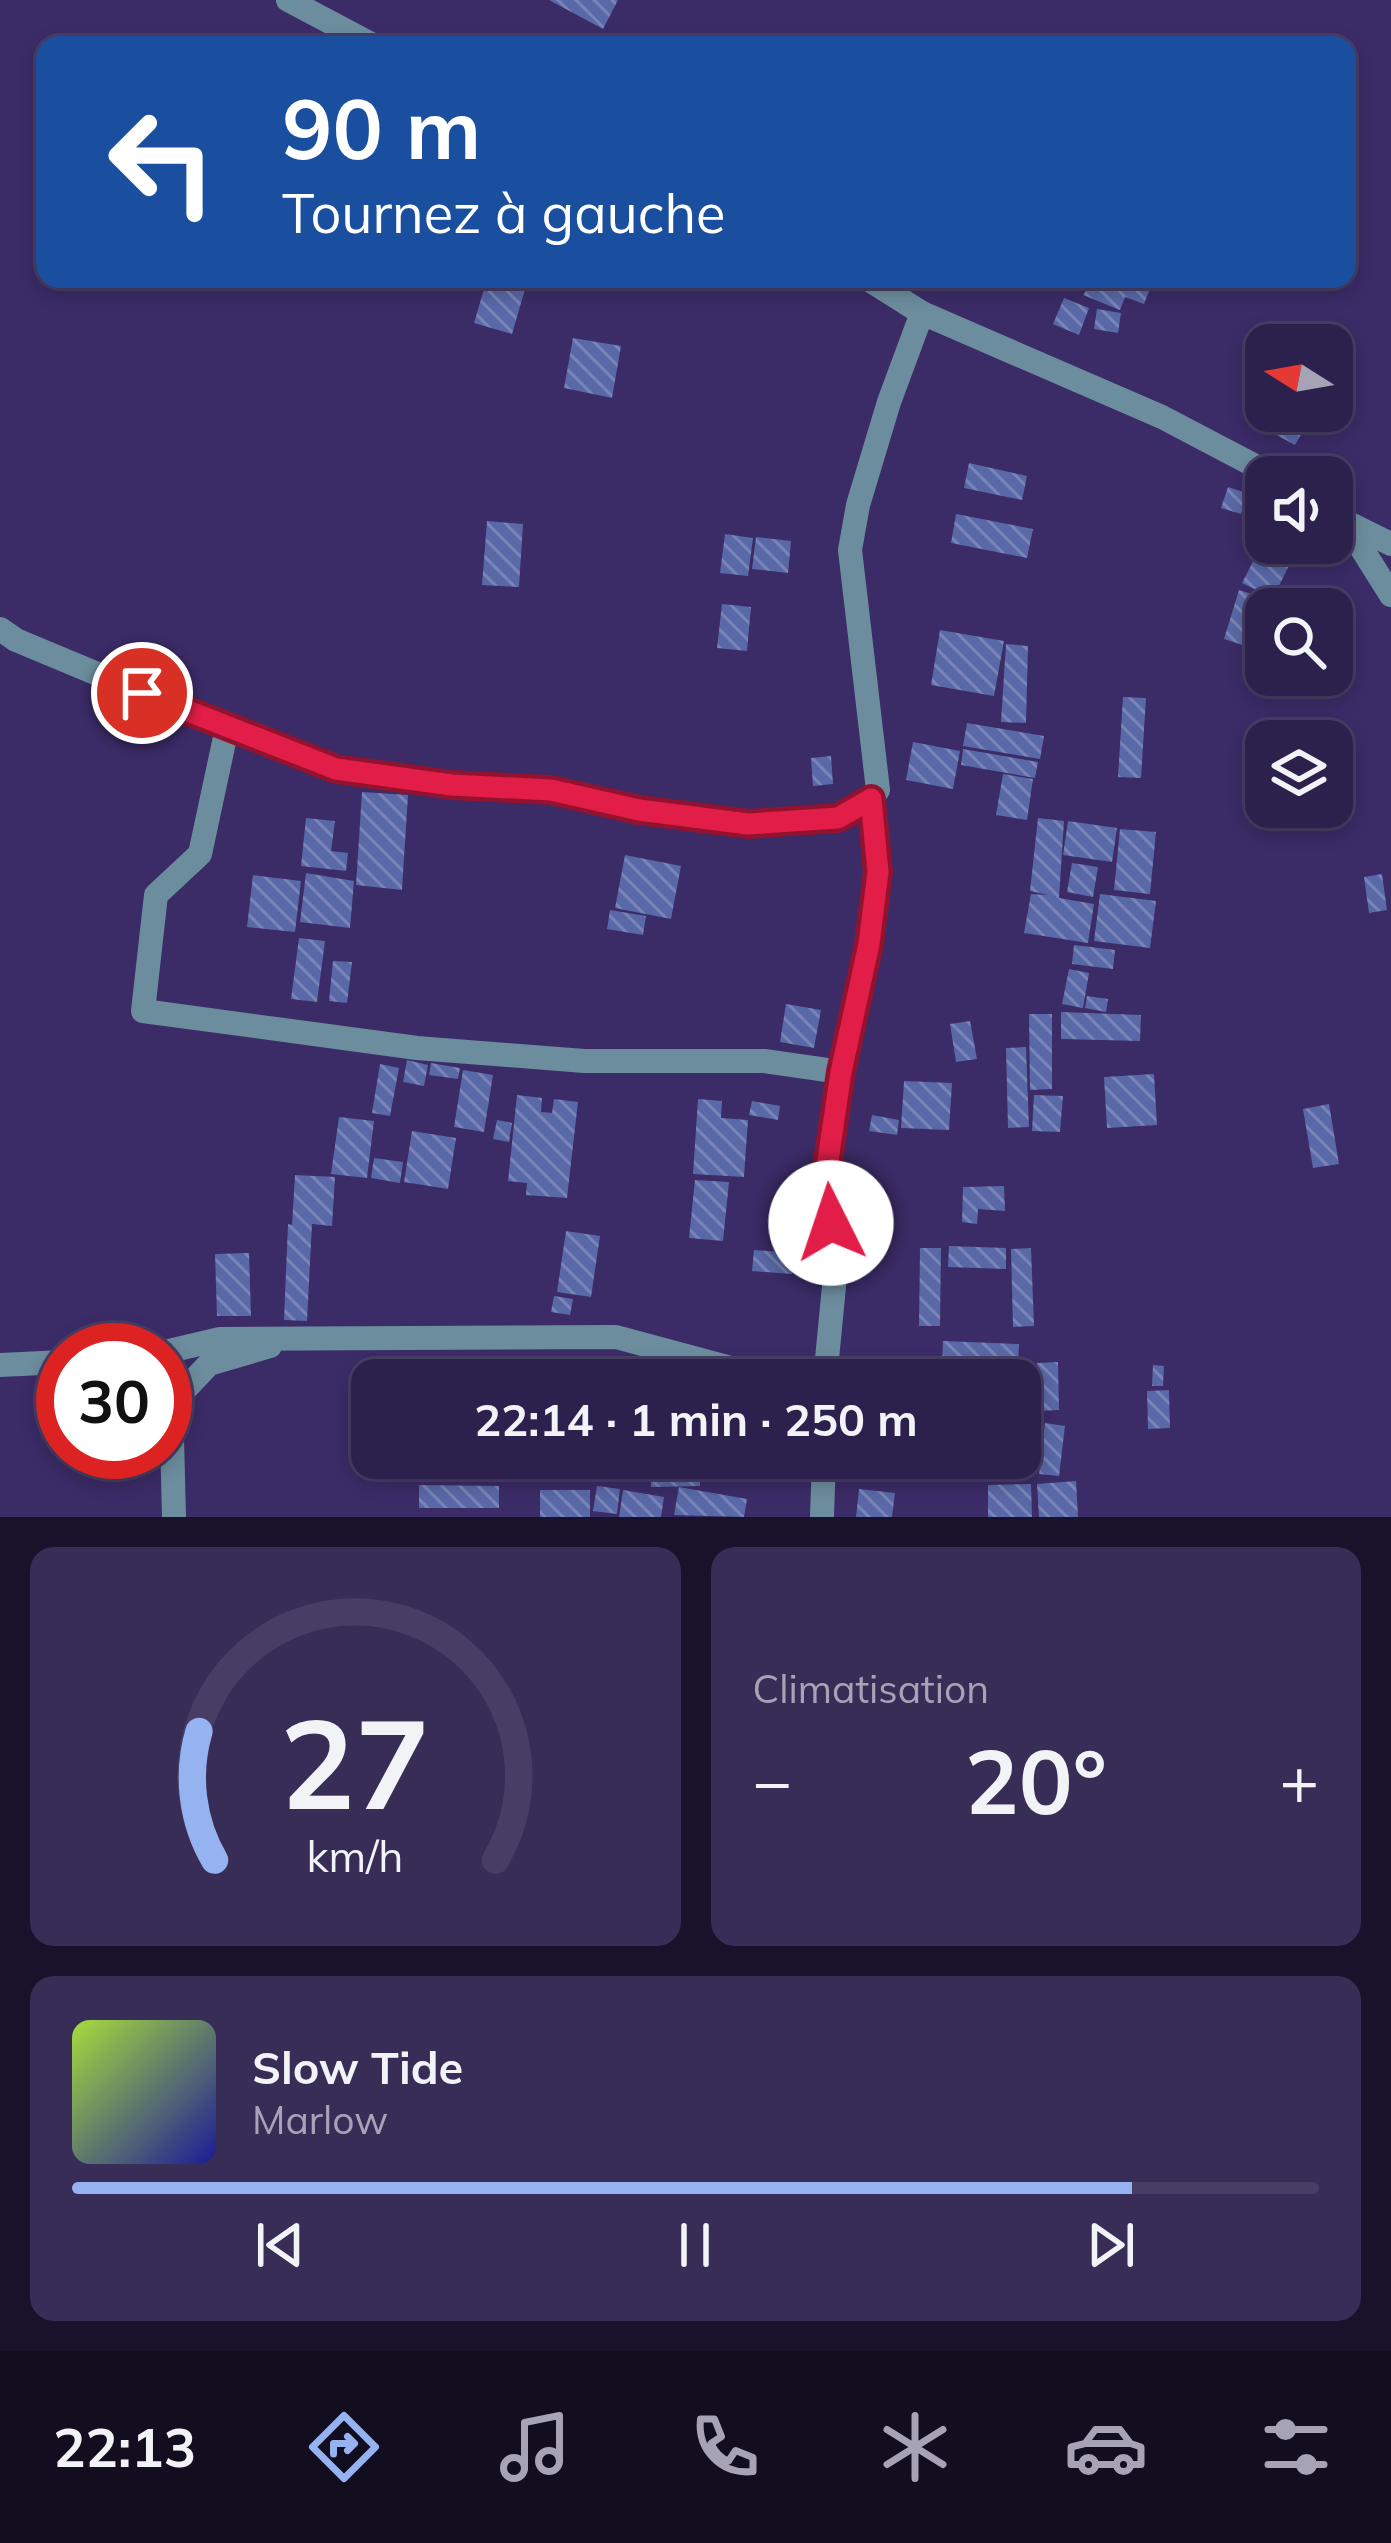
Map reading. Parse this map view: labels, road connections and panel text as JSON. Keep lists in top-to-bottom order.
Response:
{
  "north": "left",
  "page": {
    "turn": ["90 m", "Tournez à gauche"],
    "limit": "30",
    "trip": "22:14 · 1 min · 250 m",
    "tile": "Climatisation",
    "heat": ["−", "20°", "+"],
    "song": ["Slow Tide", "Marlow"],
    "tabs": "22:13",
    "gauge": ["27", "km/h"]
  }
}
